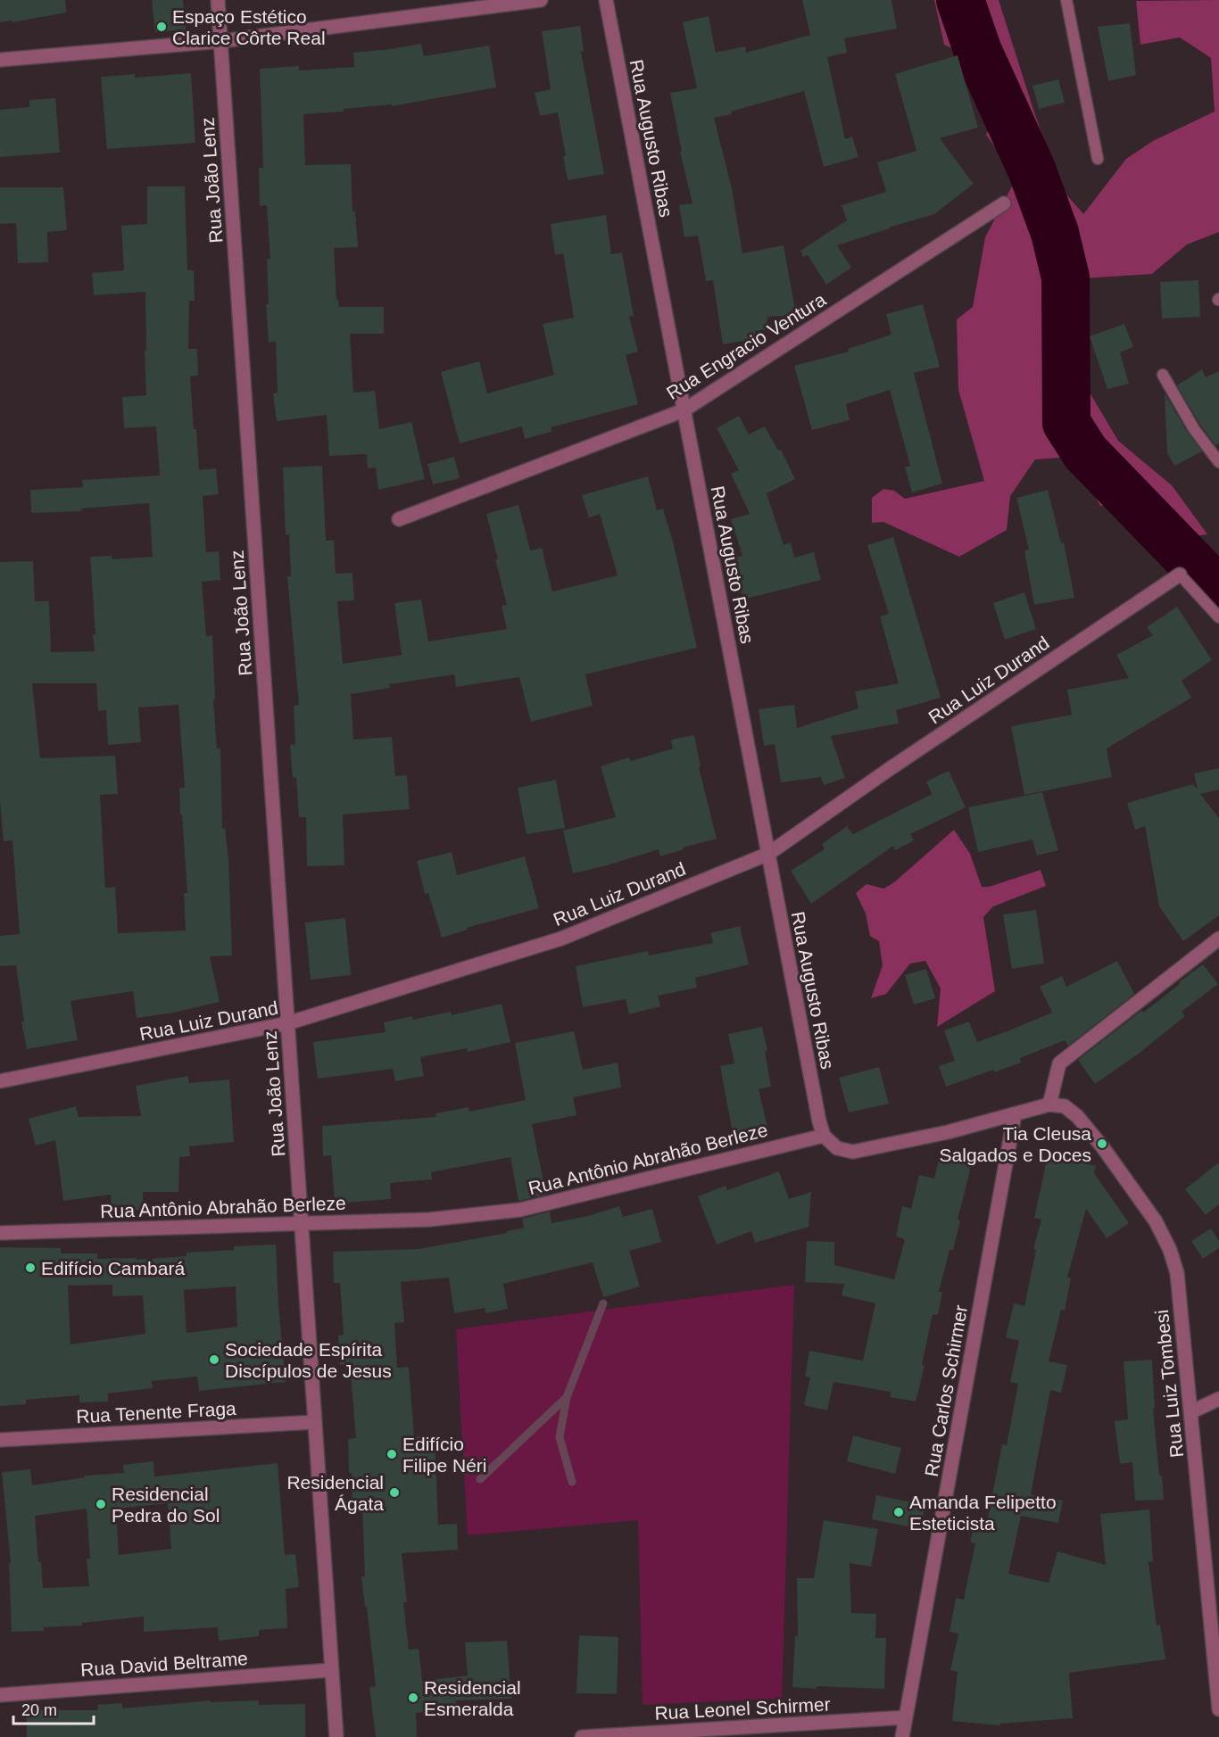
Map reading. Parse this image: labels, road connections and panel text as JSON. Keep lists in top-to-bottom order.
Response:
{
  "streets": {
    "street": [
      "Rua Augusto Ribas",
      "Rua João Lenz",
      "Rua Engracio Ventura",
      "Rua Luiz Durand",
      "Rua Antônio Abrahão Berleze",
      "Rua Luiz Tombesi",
      "Rua Carlos Schirmer",
      "Rua Tenente Fraga",
      "Rua David Beltrame",
      "Rua Leonel Schirmer"
    ]
  },
  "crossings": [
    ["Rua Augusto Ribas", "Rua Engracio Ventura"],
    ["Rua Augusto Ribas", "Rua Luiz Durand"],
    ["Rua Augusto Ribas", "Rua Antônio Abrahão Berleze"],
    ["Rua João Lenz", "Rua Luiz Durand"],
    ["Rua João Lenz", "Rua Antônio Abrahão Berleze"],
    ["Rua João Lenz", "Rua Tenente Fraga"],
    ["Rua João Lenz", "Rua David Beltrame"],
    ["Rua Carlos Schirmer", "Rua Leonel Schirmer"]
  ],
  "places": [
    "Espaço Estético Clarice Côrte Real",
    "Tia Cleusa Salgados e Doces",
    "Edifício Cambará",
    "Sociedade Espírita Discípulos de Jesus",
    "Edifício Filipe Néri",
    "Residencial Ágata",
    "Residencial Pedra do Sol",
    "Amanda Felipetto Esteticista",
    "Residencial Esmeralda"
  ],
  "scale_bar": "20 m"
}
